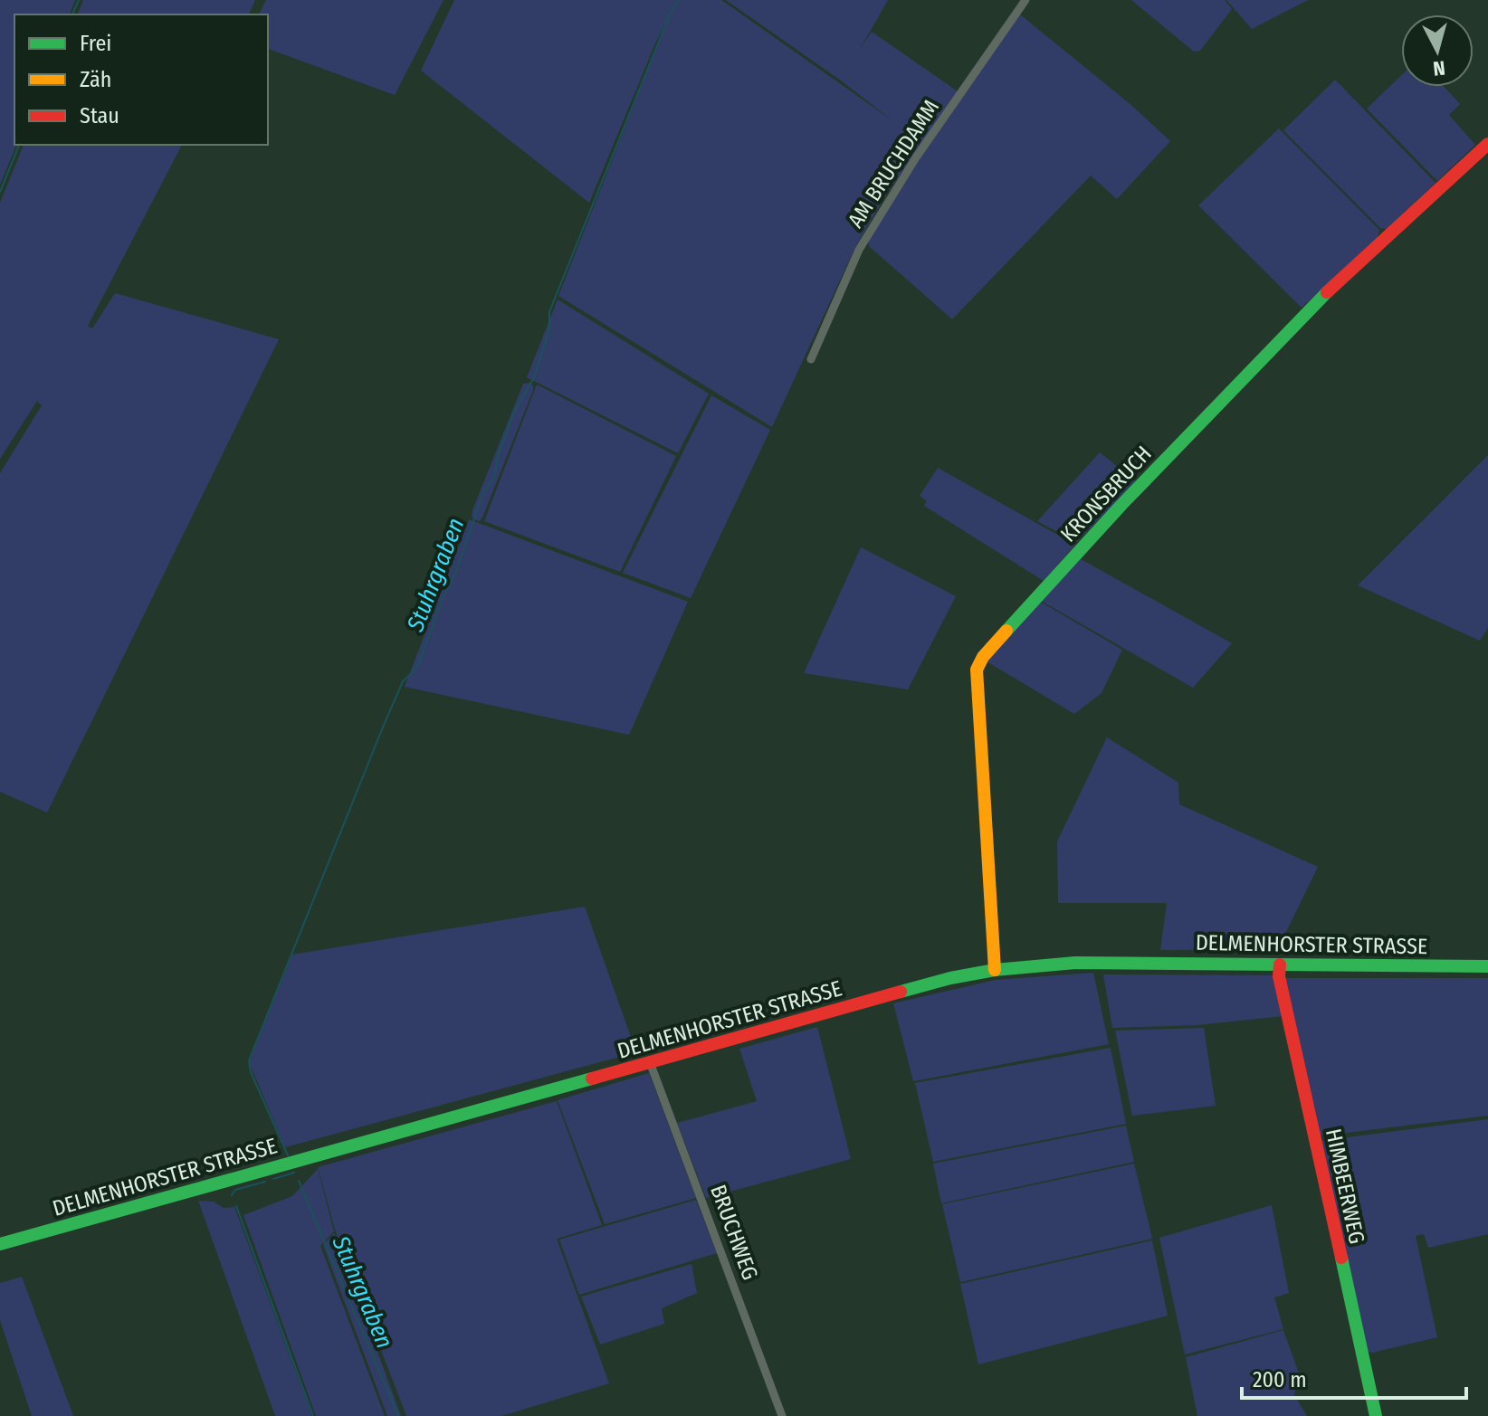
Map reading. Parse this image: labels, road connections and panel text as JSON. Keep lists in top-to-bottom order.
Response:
{
  "streets": {
    "main road": ["KRONSBRUCH", "DELMENHORSTER STRASSE", "HIMBEERWEG"],
    "street": ["AM BRUCHDAMM", "BRUCHWEG"]
  },
  "crossings": [
    ["KRONSBRUCH", "DELMENHORSTER STRASSE"],
    ["DELMENHORSTER STRASSE", "HIMBEERWEG"],
    ["DELMENHORSTER STRASSE", "BRUCHWEG"]
  ],
  "water": ["Stuhrgraben"],
  "legend": ["Frei", "Zäh", "Stau"],
  "scale_bar": "200 m",
  "north": "bottom"
}
